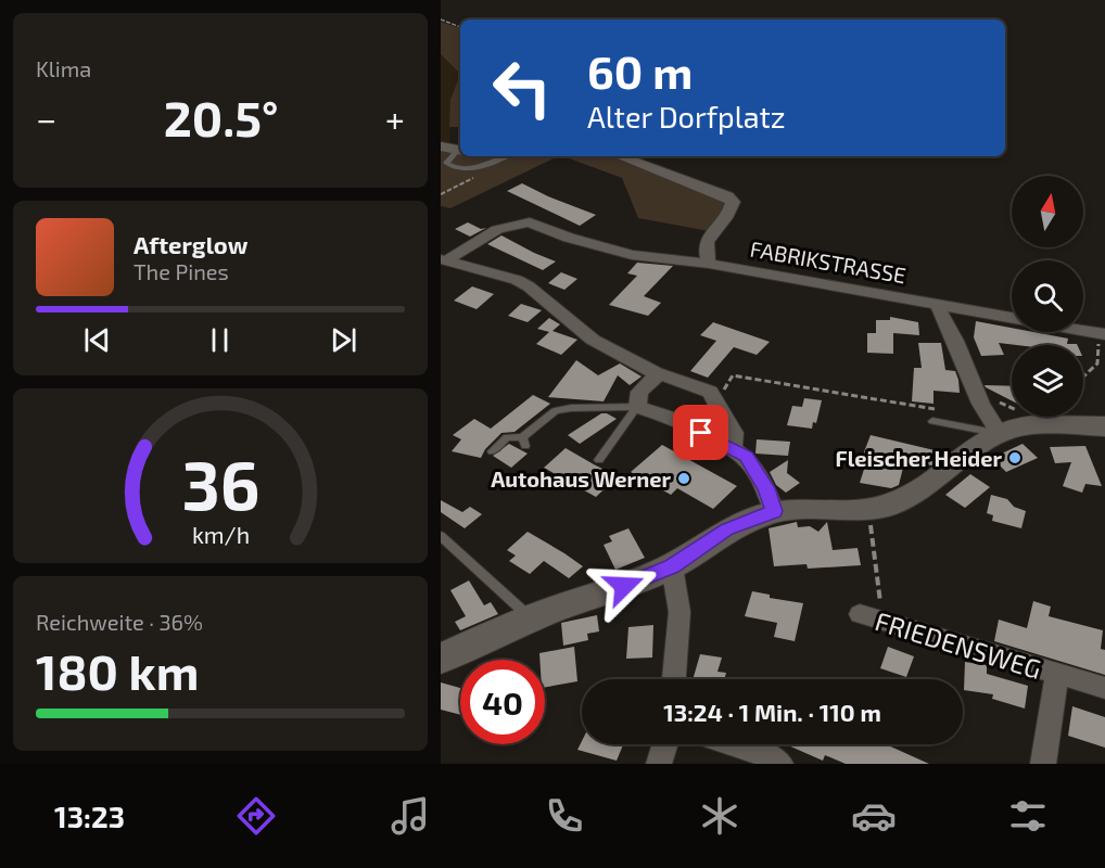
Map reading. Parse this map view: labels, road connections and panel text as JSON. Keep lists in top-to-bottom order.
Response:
{
  "streets": {
    "street": ["FABRIKSTRASSE", "FRIEDENSWEG"]
  },
  "places": ["Fleischer Heider", "Autohaus Werner"],
  "north": "top",
  "page": {
    "tile": [
      "Klima",
      ["Reichweite · 36%", "180 km"]
    ],
    "turn": ["60 m", "Alter Dorfplatz"],
    "heat": ["−", "20.5°", "+"],
    "song": ["Afterglow", "The Pines"],
    "limit": "40",
    "trip": "13:24 · 1 Min. · 110 m",
    "tabs": "13:23",
    "gauge": ["36", "km/h"]
  }
}
